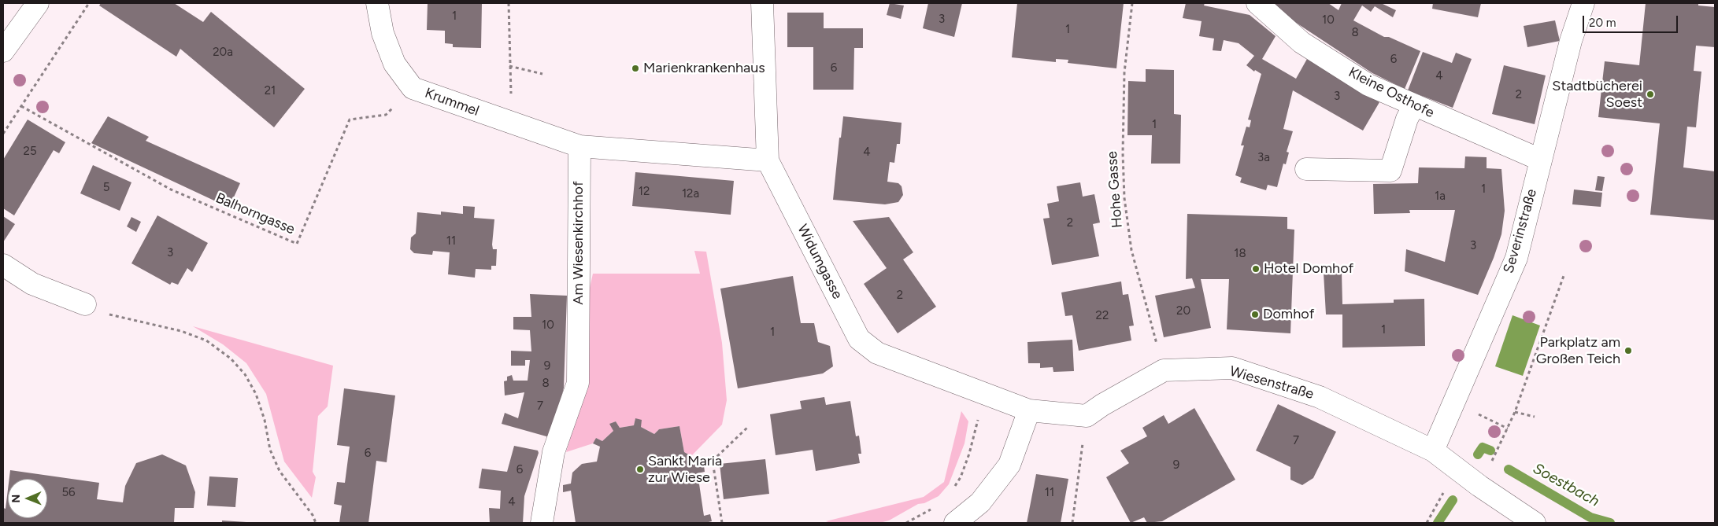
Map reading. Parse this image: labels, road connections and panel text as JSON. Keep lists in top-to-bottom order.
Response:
{
  "streets": {
    "street": [
      "Kleine Osthofe",
      "Krummel",
      "Severinstraße",
      "Am Wiesenkirchhof",
      "Widumgasse",
      "Wiesenstraße"
    ],
    "path": ["Hohe Gasse", "Balhorngasse"]
  },
  "crossings": [
    ["Kleine Osthofe", "Severinstraße"],
    ["Krummel", "Balhorngasse"],
    ["Krummel", "Am Wiesenkirchhof"],
    ["Hohe Gasse", "Wiesenstraße"],
    ["Severinstraße", "Wiesenstraße"]
  ],
  "water": ["Soestbach"],
  "places": [
    "Marienkrankenhaus",
    "Stadtbücherei Soest",
    "Hotel Domhof",
    "Domhof",
    "Parkplatz am Großen Teich",
    "Sankt Maria zur Wiese"
  ],
  "house_numbers": [
    "1",
    "3",
    "10",
    "1",
    "8",
    "20a",
    "6",
    "6",
    "4",
    "21",
    "2",
    "3",
    "1",
    "25",
    "4",
    "3a",
    "5",
    "1",
    "12",
    "12a",
    "1a",
    "2",
    "11",
    "3",
    "3",
    "18",
    "2",
    "20",
    "22",
    "10",
    "1",
    "1",
    "9",
    "8",
    "7",
    "7",
    "6",
    "9",
    "6",
    "56",
    "11",
    "4"
  ],
  "scale_bar": "20 m",
  "north": "left"
}
